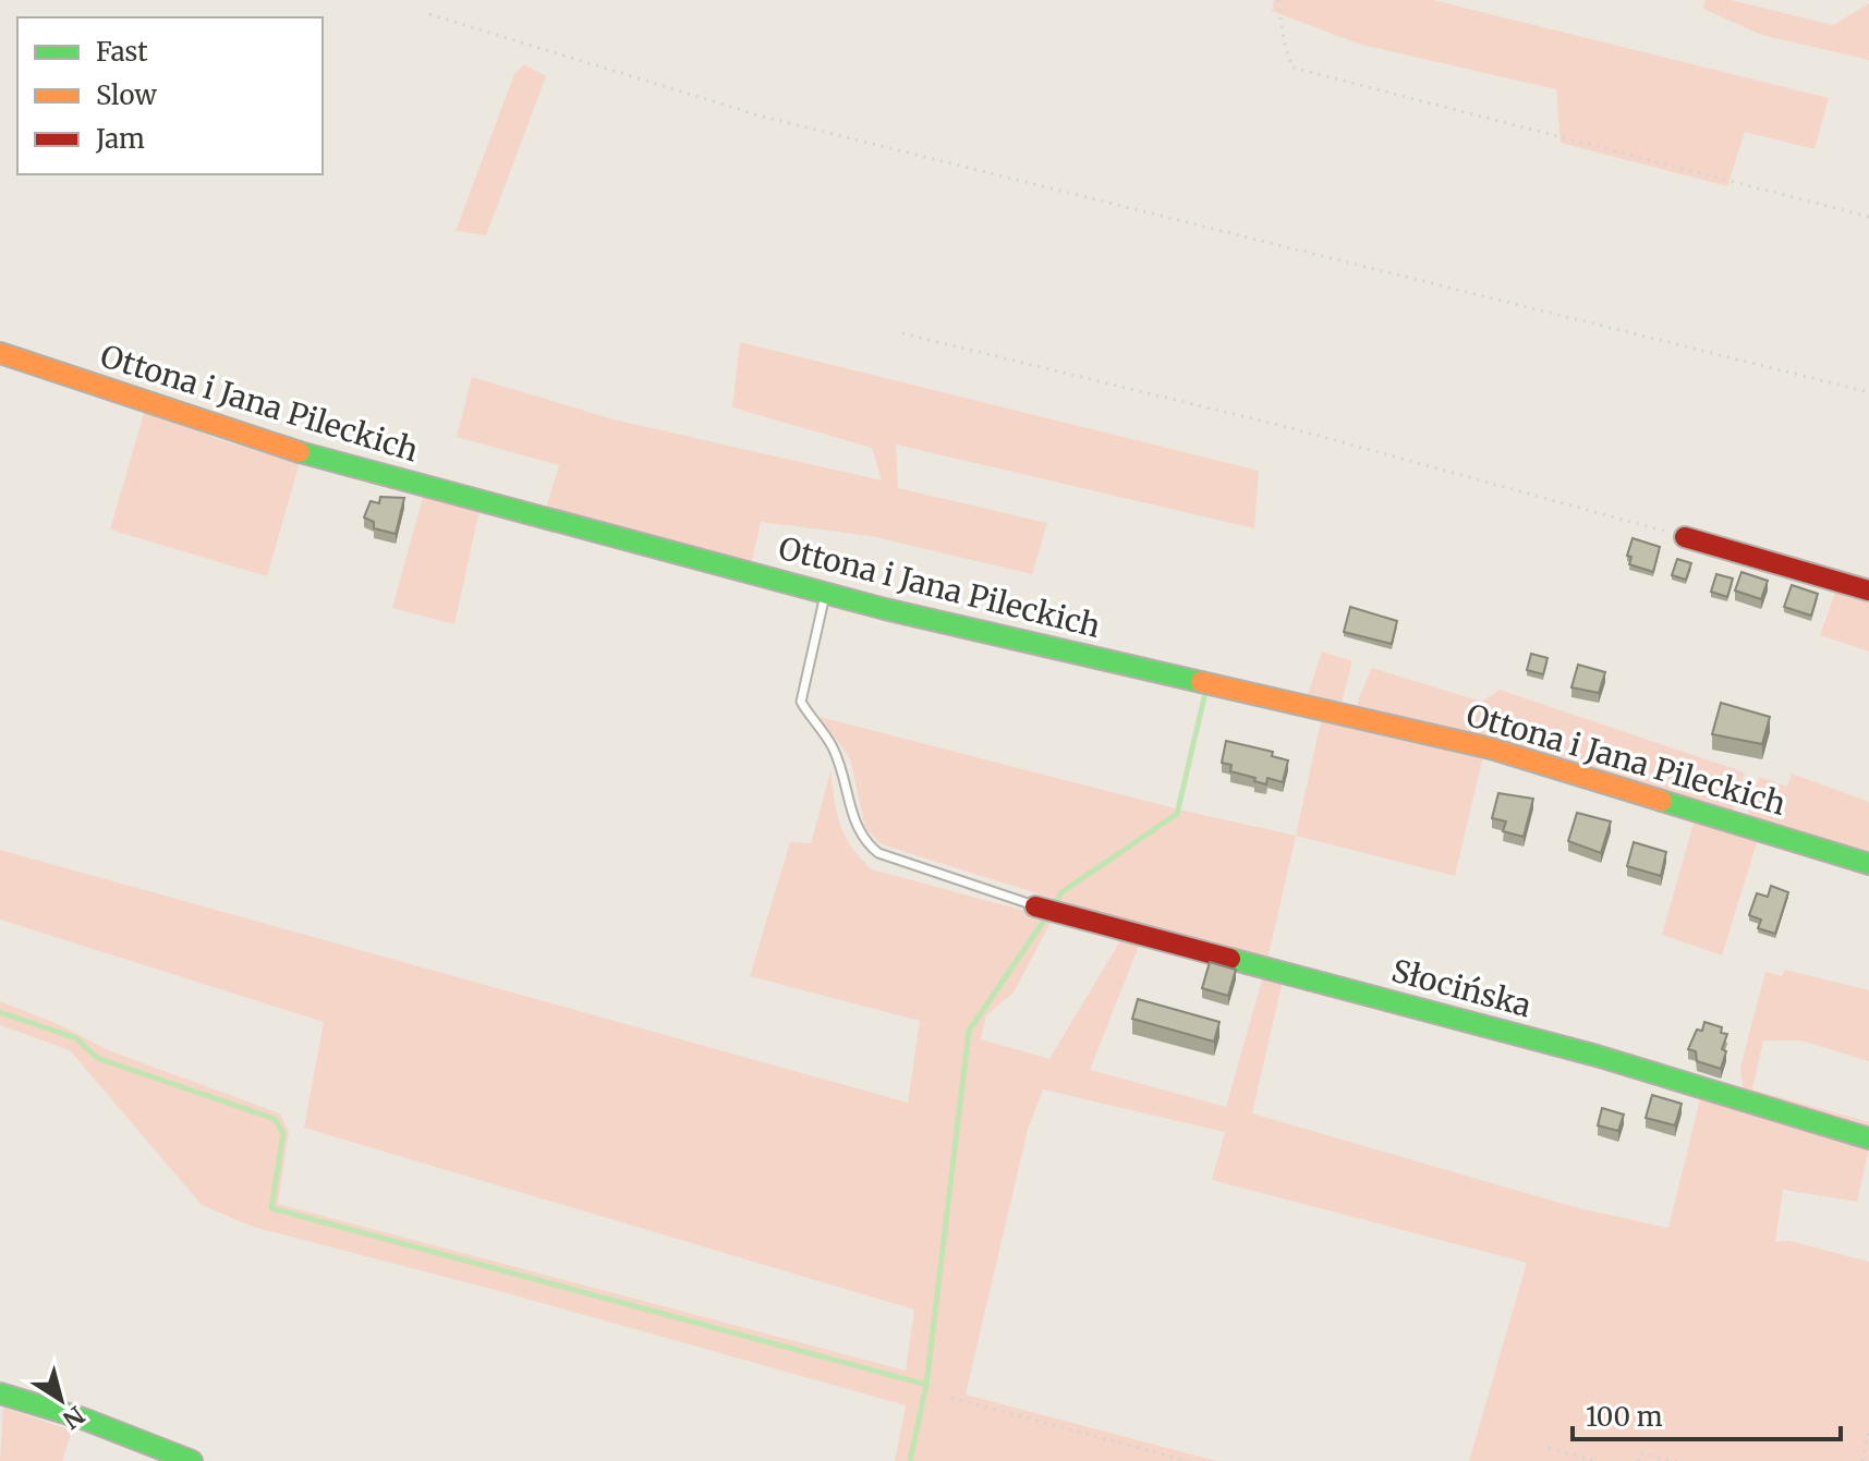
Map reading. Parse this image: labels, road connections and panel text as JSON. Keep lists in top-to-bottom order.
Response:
{
  "streets": {
    "street": ["Ottona i Jana Pileckich", "Słocińska"]
  },
  "legend": ["Fast", "Slow", "Jam"],
  "scale_bar": "100 m",
  "north": "bottom right"
}
